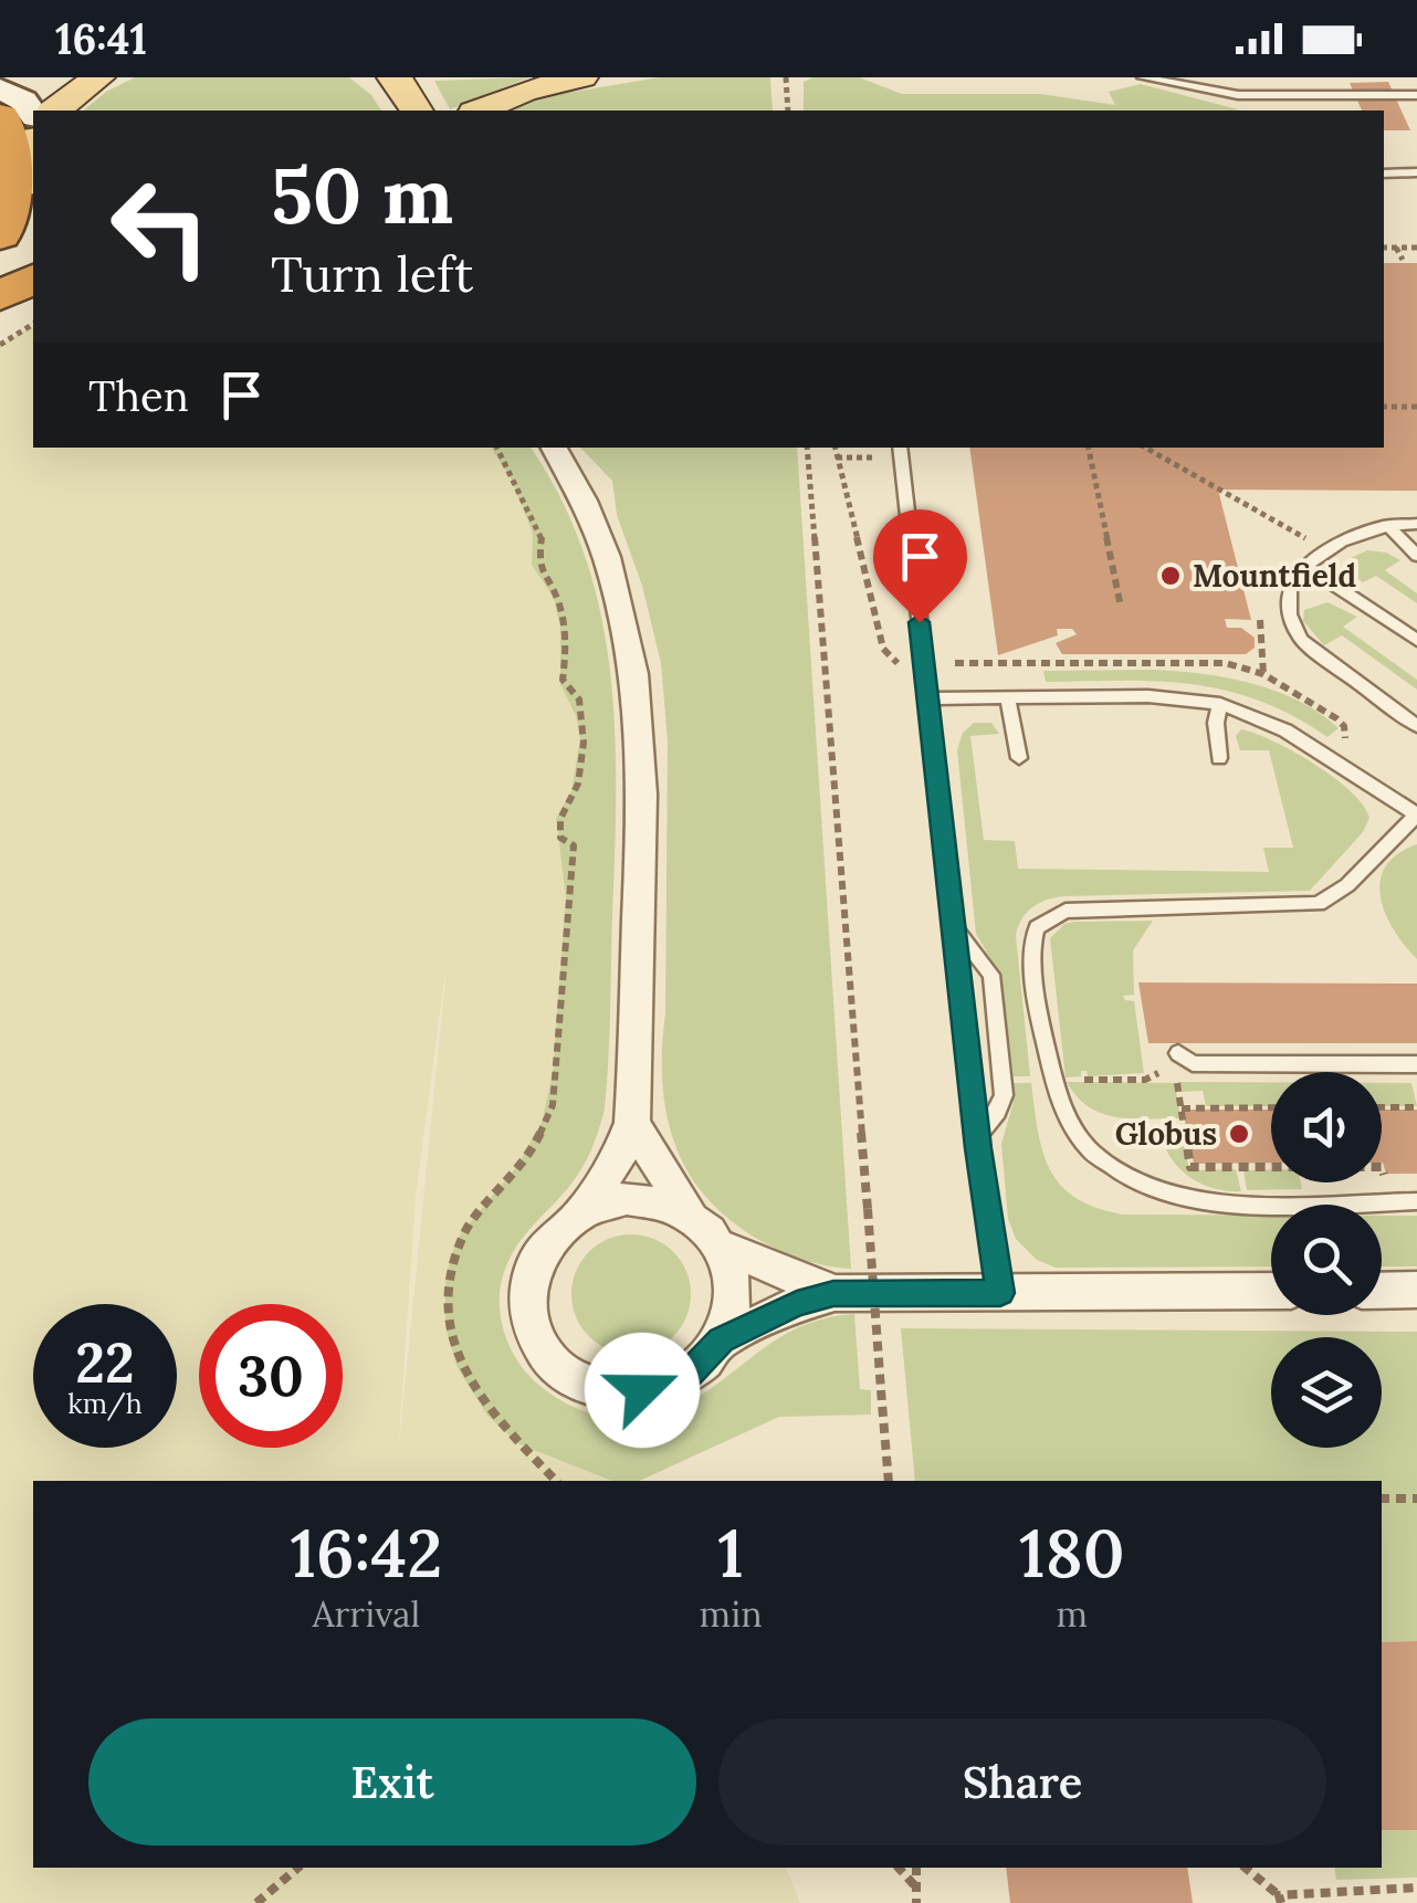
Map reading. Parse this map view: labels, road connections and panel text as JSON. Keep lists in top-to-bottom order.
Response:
{
  "places": ["Mountfield", "Globus"],
  "page": {
    "status": "16:41",
    "turn": ["50 m", "Turn left"],
    "then": "Then",
    "speed": "22 km/h",
    "limit": "30",
    "eta": [
      "16:42",
      "Arrival",
      "1",
      "min",
      "180",
      "m"
    ],
    "buttons": ["Exit", "Share"]
  }
}
